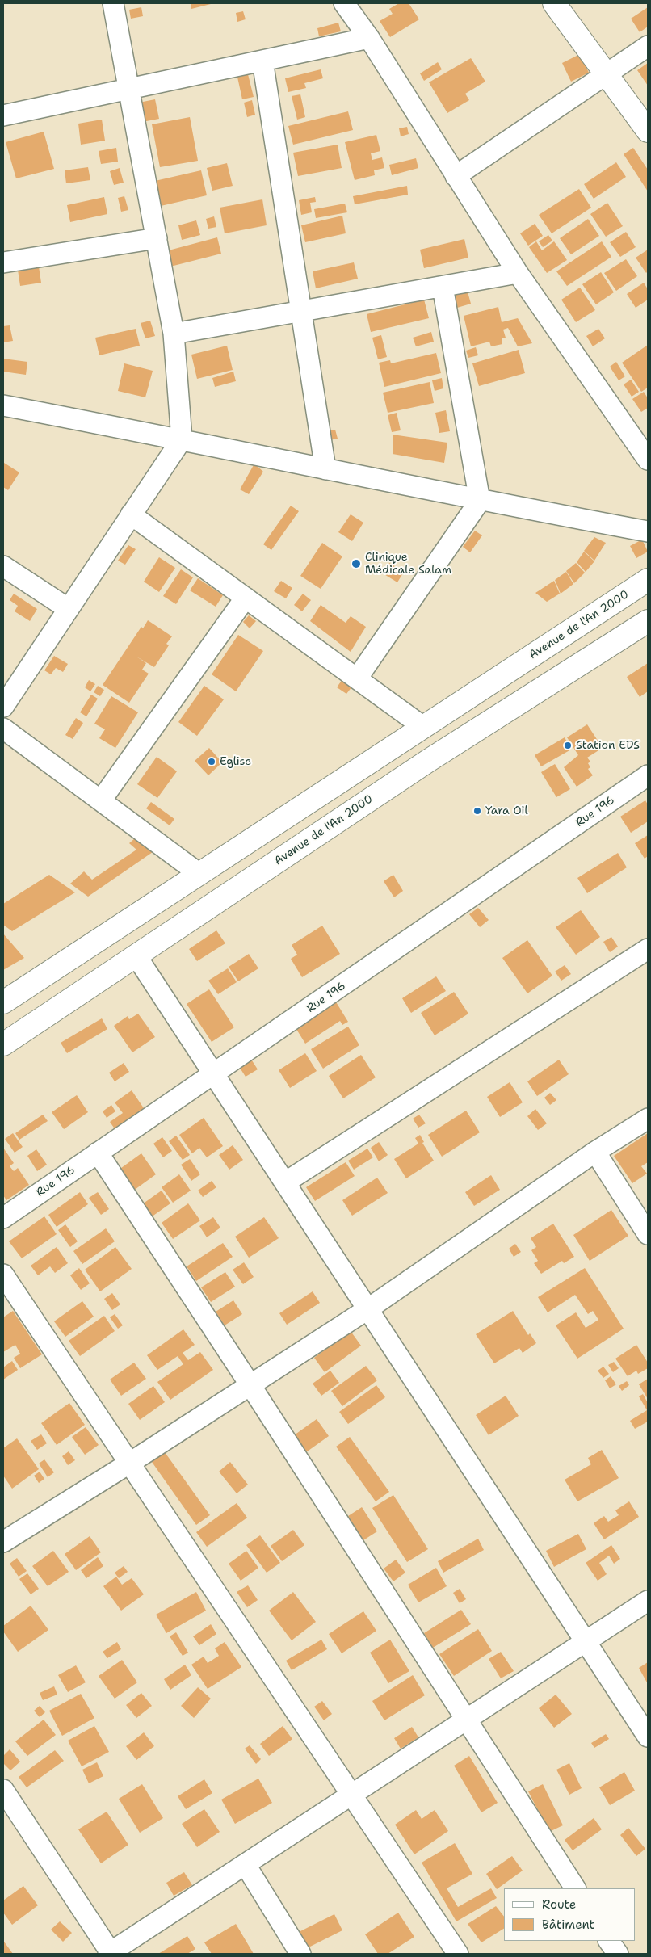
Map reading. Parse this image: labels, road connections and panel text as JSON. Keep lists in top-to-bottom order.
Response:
{
  "streets": {
    "main road": ["Avenue de l'An 2000"],
    "street": ["Rue 196"]
  },
  "places": [
    "Clinique Médicale Salam",
    "Station EDS",
    "Eglise",
    "Yara Oil"
  ],
  "legend": ["Route", "Bâtiment"]
}
